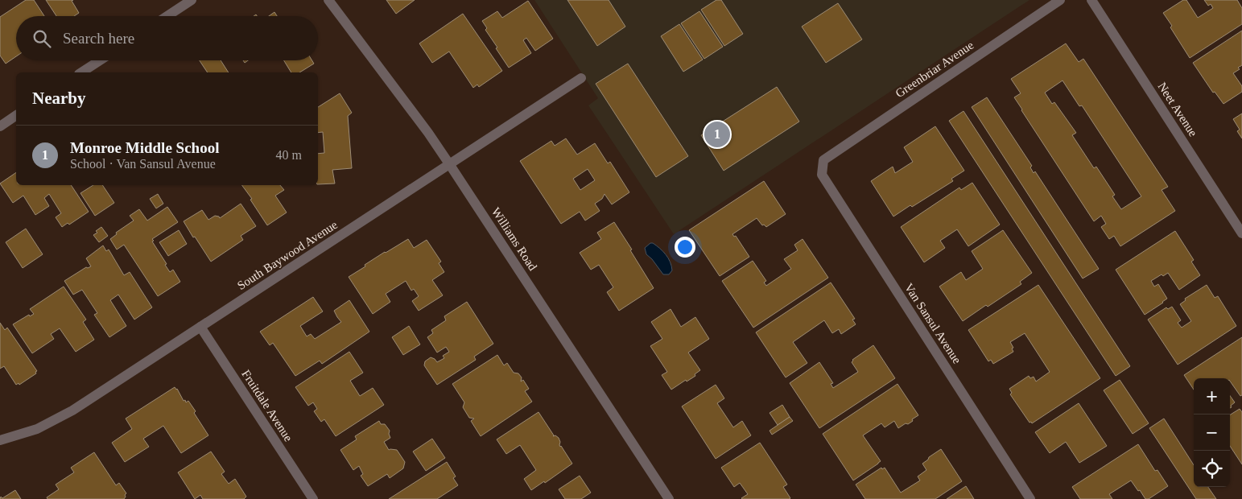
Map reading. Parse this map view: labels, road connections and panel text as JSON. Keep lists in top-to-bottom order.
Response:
{
  "streets": {
    "street": [
      "Greenbriar Avenue",
      "Neet Avenue",
      "Williams Road",
      "South Baywood Avenue",
      "Van Sansul Avenue",
      "Fruitdale Avenue"
    ]
  },
  "crossings": [
    ["Greenbriar Avenue", "Van Sansul Avenue"],
    ["Williams Road", "South Baywood Avenue"],
    ["South Baywood Avenue", "Fruitdale Avenue"]
  ],
  "page": {
    "search": "Search here",
    "heading": "Nearby",
    "pins": "1",
    "list": [
      {
        "mark": "1",
        "name": "Monroe Middle School",
        "note": "School · Van Sansul Avenue",
        "value": "40 m"
      }
    ],
    "map_buttons": ["+", "−"]
  }
}
